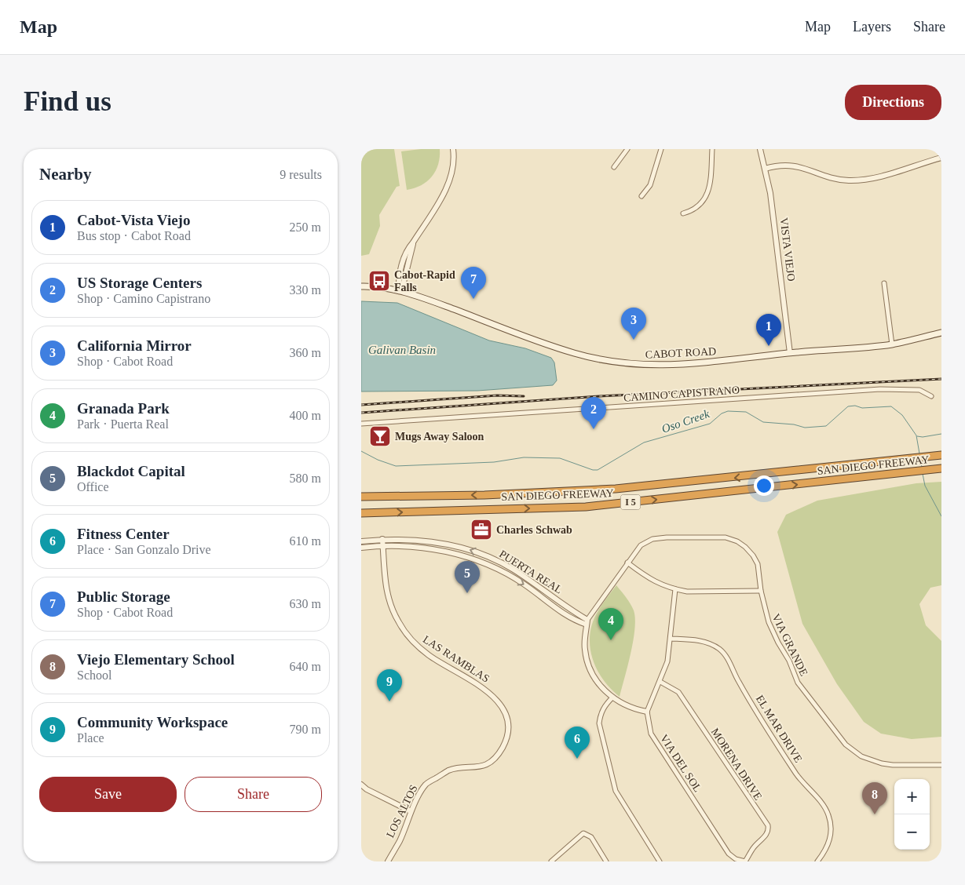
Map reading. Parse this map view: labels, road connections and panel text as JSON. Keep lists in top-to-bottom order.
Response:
{
  "streets": {
    "highway": ["SAN DIEGO FREEWAY", "I 5"],
    "main road": ["CABOT ROAD"],
    "street": [
      "VISTA VIEJO",
      "CAMINO CAPISTRANO",
      "PUERTA REAL",
      "VIA GRANDE",
      "LAS RAMBLAS",
      "EL MAR DRIVE",
      "VIA DEL SOL",
      "MORENA DRIVE",
      "LOS ALTOS"
    ]
  },
  "crossings": [
    ["VISTA VIEJO", "CABOT ROAD"],
    ["PUERTA REAL", "VIA GRANDE"],
    ["PUERTA REAL", "LAS RAMBLAS"],
    ["LAS RAMBLAS", "LOS ALTOS"],
    ["VIA DEL SOL", "MORENA DRIVE"]
  ],
  "water": ["Galivan Basin", "Oso Creek"],
  "places": {
    "bus stop": ["Cabot-Rapid Falls"],
    "bar": ["Mugs Away Saloon"],
    "office": ["Charles Schwab"]
  },
  "page": {
    "header": "Map",
    "nav": ["Map", "Layers", "Share"],
    "buttons": [
      "Directions",
      ["Save", "Share"]
    ],
    "title": "Find us",
    "heading": ["Nearby", "9 results"],
    "list": [
      {
        "mark": "1",
        "name": "Cabot-Vista Viejo",
        "note": "Bus stop · Cabot Road",
        "value": "250 m"
      },
      {
        "mark": "2",
        "name": "US Storage Centers",
        "note": "Shop · Camino Capistrano",
        "value": "330 m"
      },
      {
        "mark": "3",
        "name": "California Mirror",
        "note": "Shop · Cabot Road",
        "value": "360 m"
      },
      {
        "mark": "4",
        "name": "Granada Park",
        "note": "Park · Puerta Real",
        "value": "400 m"
      },
      {
        "mark": "5",
        "name": "Blackdot Capital",
        "note": "Office",
        "value": "580 m"
      },
      {
        "mark": "6",
        "name": "Fitness Center",
        "note": "Place · San Gonzalo Drive",
        "value": "610 m"
      },
      {
        "mark": "7",
        "name": "Public Storage",
        "note": "Shop · Cabot Road",
        "value": "630 m"
      },
      {
        "mark": "8",
        "name": "Viejo Elementary School",
        "note": "School",
        "value": "640 m"
      },
      {
        "mark": "9",
        "name": "Community Workspace",
        "note": "Place",
        "value": "790 m"
      }
    ],
    "pins": [
      "7",
      "3",
      "1",
      "2",
      "5",
      "4",
      "9",
      "6",
      "8"
    ],
    "map_buttons": ["+", "−"]
  }
}
